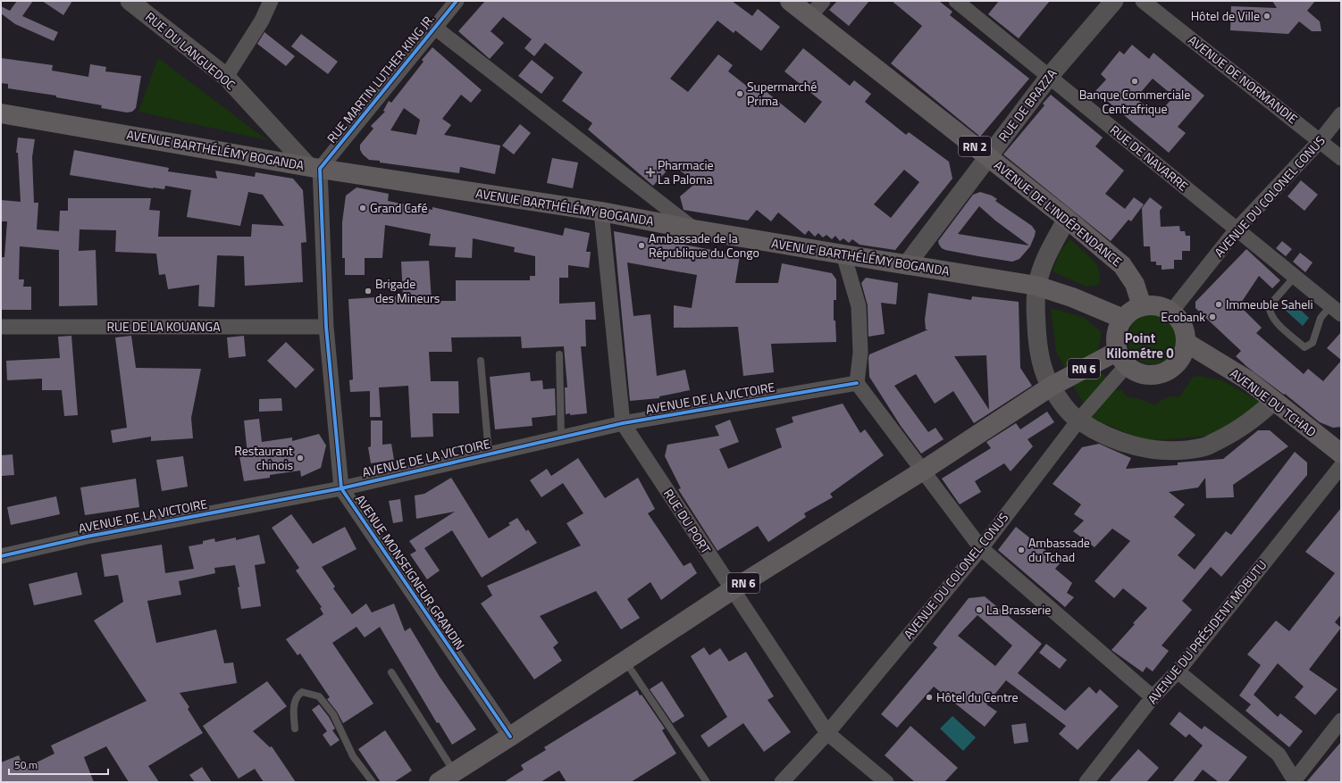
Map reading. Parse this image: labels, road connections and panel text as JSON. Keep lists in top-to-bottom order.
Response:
{
  "streets": {
    "main road": [
      "RN 2",
      "AVENUE BARTHÉLÉMY BOGANDA",
      "AVENUE DE L'INDÉPENDANCE",
      "RN 6",
      "AVENUE DU TCHAD"
    ],
    "street": [
      "RUE DU LANGUEDOC",
      "RUE MARTIN LUTHER KING JR.",
      "AVENUE DE NORMANDIE",
      "RUE DE BRAZZA",
      "RUE DE NAVARRE",
      "AVENUE DU COLONEL CONUS",
      "RUE DE LA KOUANGA",
      "AVENUE DE LA VICTOIRE",
      "RUE DU PORT",
      "AVENUE MONSEIGNEUR GRANDIN",
      "AVENUE DU PRÉSIDENT MOBUTU"
    ]
  },
  "crossings": [
    ["RUE DU LANGUEDOC", "RUE MARTIN LUTHER KING JR."],
    ["RUE DU LANGUEDOC", "AVENUE BARTHÉLÉMY BOGANDA"],
    ["RUE DU LANGUEDOC", "AVENUE MONSEIGNEUR GRANDIN"],
    ["RUE MARTIN LUTHER KING JR.", "AVENUE BARTHÉLÉMY BOGANDA"],
    ["RUE MARTIN LUTHER KING JR.", "AVENUE MONSEIGNEUR GRANDIN"],
    ["AVENUE DE NORMANDIE", "AVENUE DU COLONEL CONUS"],
    ["RUE DE BRAZZA", "AVENUE BARTHÉLÉMY BOGANDA"],
    ["RUE DE BRAZZA", "RUE DE NAVARRE"],
    ["RUE DE BRAZZA", "AVENUE DE L'INDÉPENDANCE"],
    ["AVENUE BARTHÉLÉMY BOGANDA", "AVENUE DU COLONEL CONUS"],
    ["AVENUE BARTHÉLÉMY BOGANDA", "AVENUE DE L'INDÉPENDANCE"],
    ["AVENUE BARTHÉLÉMY BOGANDA", "RN 6"],
    ["AVENUE BARTHÉLÉMY BOGANDA", "AVENUE DU TCHAD"],
    ["AVENUE BARTHÉLÉMY BOGANDA", "RUE DU PORT"],
    ["AVENUE BARTHÉLÉMY BOGANDA", "AVENUE MONSEIGNEUR GRANDIN"],
    ["RUE DE NAVARRE", "AVENUE DU COLONEL CONUS"],
    ["AVENUE DU COLONEL CONUS", "AVENUE DE L'INDÉPENDANCE"],
    ["AVENUE DU COLONEL CONUS", "RN 6"],
    ["AVENUE DU COLONEL CONUS", "AVENUE DU TCHAD"],
    ["AVENUE DU COLONEL CONUS", "RUE DU PORT"],
    ["AVENUE DE L'INDÉPENDANCE", "RN 6"],
    ["AVENUE DE L'INDÉPENDANCE", "AVENUE DU TCHAD"],
    ["RUE DE LA KOUANGA", "AVENUE MONSEIGNEUR GRANDIN"],
    ["RN 6", "AVENUE DU TCHAD"],
    ["RN 6", "RUE DU PORT"],
    ["RN 6", "AVENUE MONSEIGNEUR GRANDIN"],
    ["AVENUE DE LA VICTOIRE", "RUE DU PORT"],
    ["AVENUE DE LA VICTOIRE", "AVENUE MONSEIGNEUR GRANDIN"]
  ],
  "districts": ["Point Kilométre 0"],
  "places": {
    "other": [
      "Hôtel de Ville",
      "Banque Commerciale Centrafrique",
      "Supermarché Prima",
      "Grand Café",
      "Ambassade de la République du Congo",
      "Brigade des Mineurs",
      "Immeuble Saheli",
      "Ecobank",
      "Restaurant chinois",
      "Ambassade du Tchad",
      "La Brasserie",
      "Hôtel du Centre"
    ],
    "health": ["Pharmacie La Paloma"]
  },
  "scale_bar": "50 m"
}
